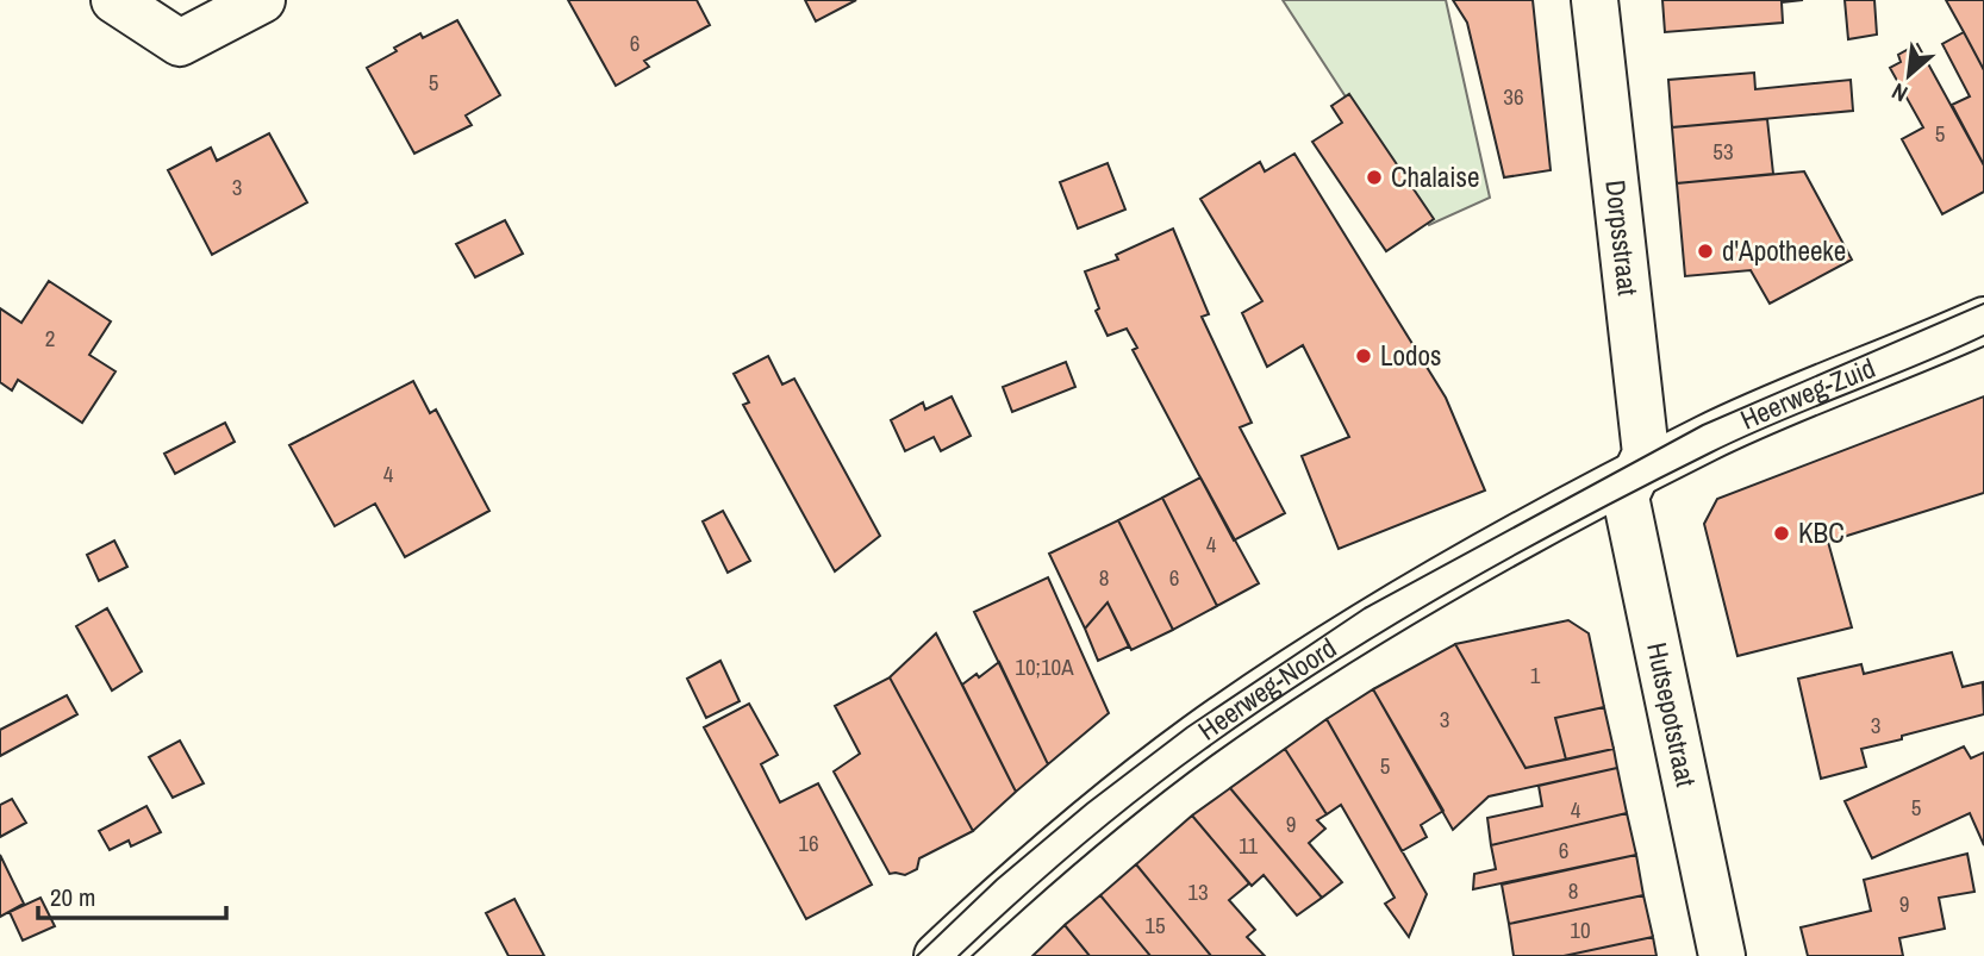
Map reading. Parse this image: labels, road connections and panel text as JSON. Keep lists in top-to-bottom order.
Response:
{
  "streets": {
    "street": [
      "Dorpsstraat",
      "Heerweg-Zuid",
      "Heerweg-Noord",
      "Hutsepotstraat"
    ]
  },
  "crossings": [
    ["Dorpsstraat", "Heerweg-Zuid"],
    ["Dorpsstraat", "Heerweg-Noord"],
    ["Dorpsstraat", "Hutsepotstraat"],
    ["Heerweg-Zuid", "Heerweg-Noord"],
    ["Heerweg-Zuid", "Hutsepotstraat"],
    ["Heerweg-Noord", "Hutsepotstraat"]
  ],
  "places": [
    "Chalaise",
    "d'Apotheeke",
    "Lodos",
    "KBC"
  ],
  "house_numbers": [
    "6",
    "5",
    "36",
    "5",
    "53",
    "3",
    "2",
    "4",
    "4",
    "8",
    "6",
    "10;10A",
    "1",
    "3",
    "3",
    "5",
    "5",
    "4",
    "9",
    "16",
    "11",
    "6",
    "8",
    "13",
    "9",
    "15",
    "10"
  ],
  "scale_bar": "20 m",
  "north": "bottom left"
}
